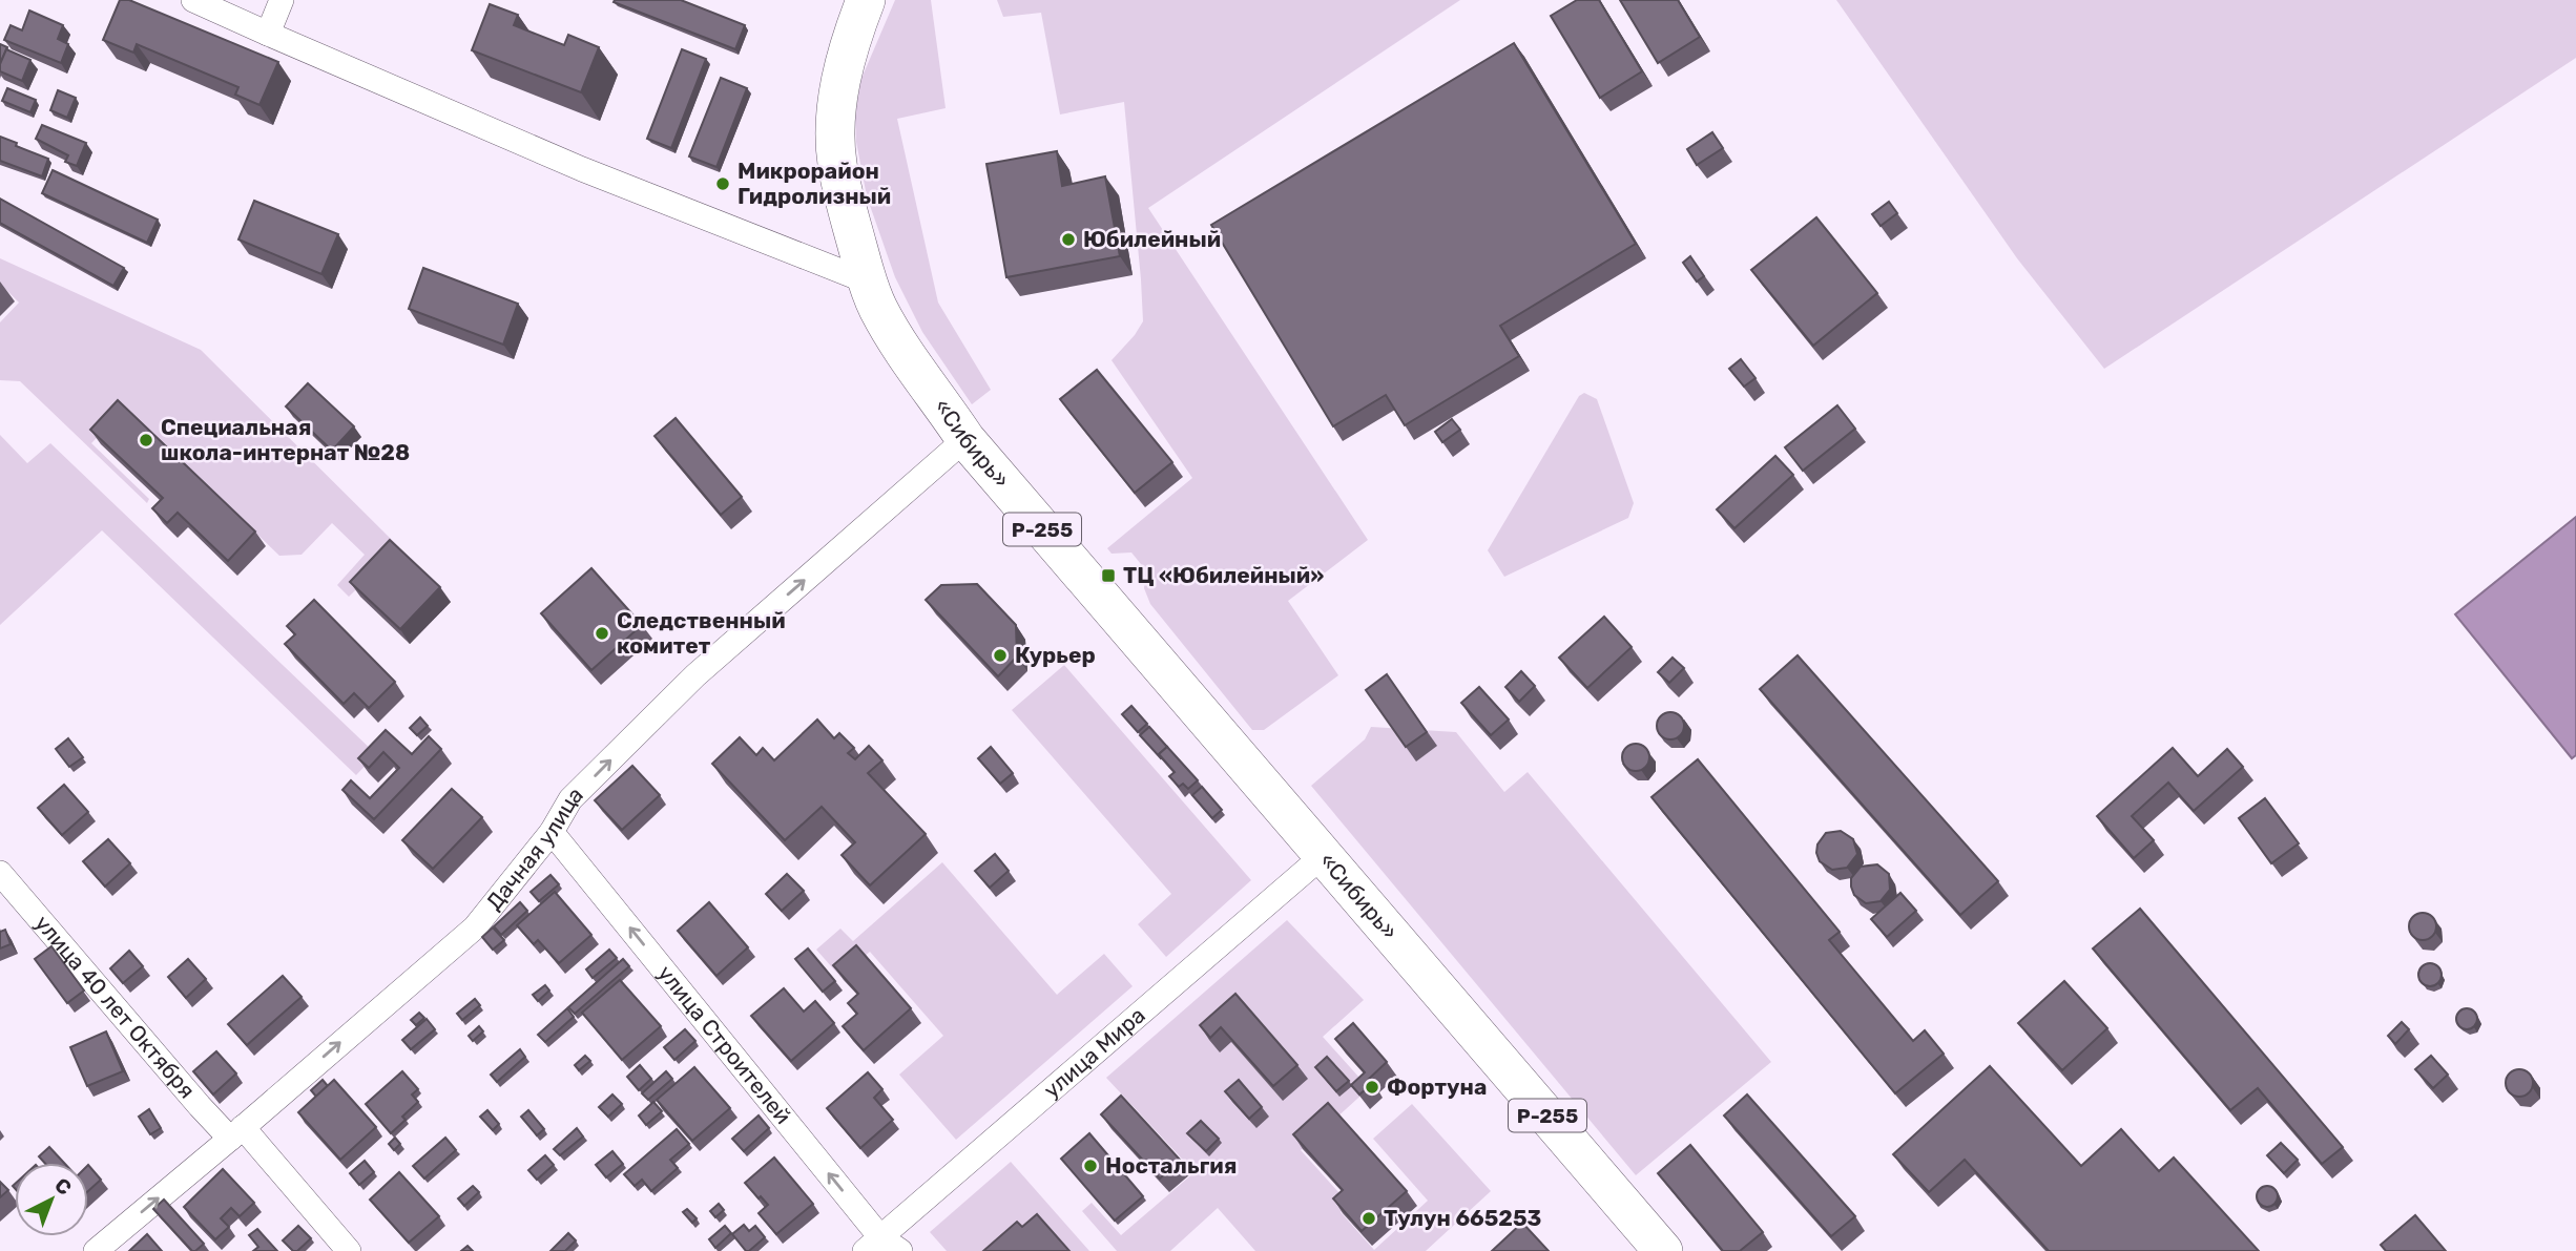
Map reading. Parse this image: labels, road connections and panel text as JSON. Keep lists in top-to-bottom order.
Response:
{
  "streets": {
    "highway": ["«Сибирь»", "Р-255"],
    "street": [
      "Дачная улица",
      "улица 40 лет Октября",
      "улица Строителей",
      "улица Мира"
    ]
  },
  "crossings": [
    ["«Сибирь»", "Дачная улица"],
    ["«Сибирь»", "улица Мира"],
    ["Дачная улица", "улица 40 лет Октября"],
    ["Дачная улица", "улица Строителей"],
    ["улица Строителей", "улица Мира"]
  ],
  "one_way": ["Дачная улица", "улица Строителей"],
  "places": {
    "other": [
      "Микрорайон Гидролизный",
      "Юбилейный",
      "Специальная школа-интернат №28",
      "Следственный комитет",
      "Курьер",
      "Фортуна",
      "Ностальгия",
      "Тулун 665253"
    ],
    "transit": ["ТЦ «Юбилейный»"]
  },
  "north": "top right"
}
